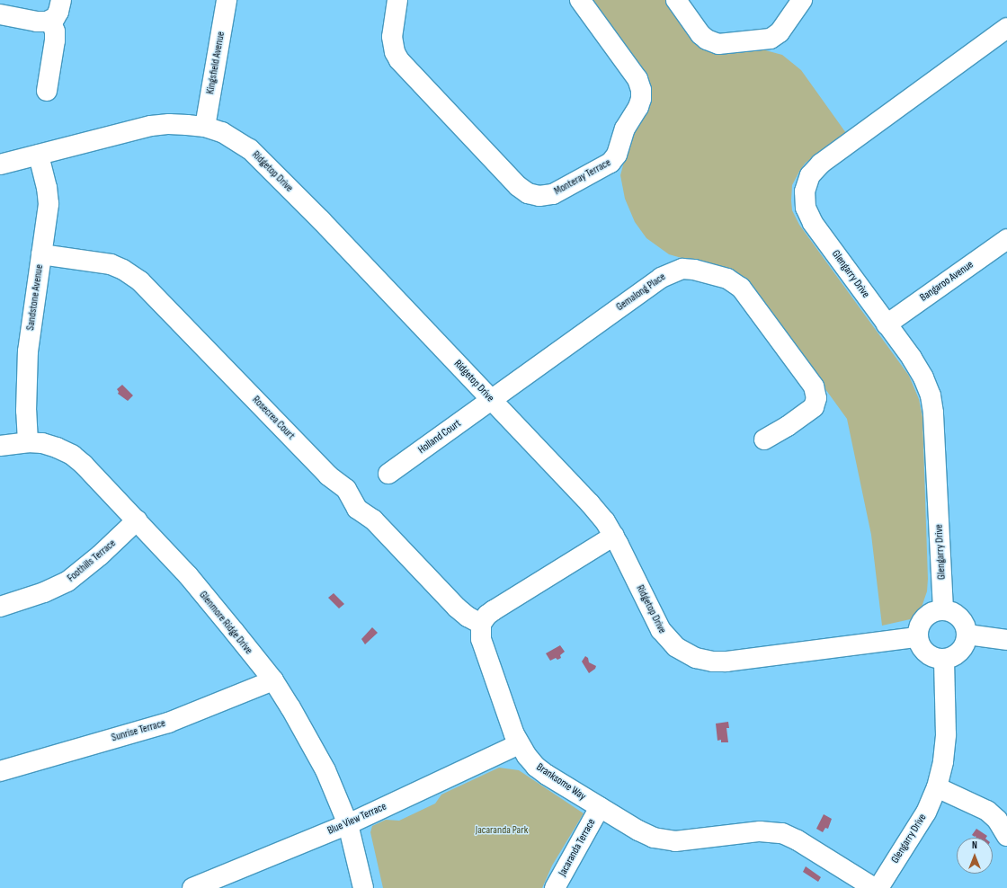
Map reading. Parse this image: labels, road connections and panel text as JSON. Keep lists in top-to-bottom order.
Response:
{
  "streets": {
    "street": [
      "Kingsfield Avenue",
      "Ridgetop Drive",
      "Monteray Terrace",
      "Glengarry Drive",
      "Bangaroo Avenue",
      "Gemalong Place",
      "Sandstone Avenue",
      "Rosecrea Court",
      "Holland Court",
      "Foothills Terrace",
      "Glenmore Ridge Drive",
      "Sunrise Terrace",
      "Branksome Way",
      "Blue View Terrace",
      "Jacaranda Terrace"
    ]
  },
  "crossings": [
    ["Kingsfield Avenue", "Ridgetop Drive"],
    ["Ridgetop Drive", "Glengarry Drive"],
    ["Ridgetop Drive", "Gemalong Place"],
    ["Ridgetop Drive", "Sandstone Avenue"],
    ["Ridgetop Drive", "Holland Court"],
    ["Glengarry Drive", "Bangaroo Avenue"],
    ["Gemalong Place", "Holland Court"],
    ["Sandstone Avenue", "Rosecrea Court"],
    ["Sandstone Avenue", "Glenmore Ridge Drive"],
    ["Rosecrea Court", "Branksome Way"],
    ["Foothills Terrace", "Glenmore Ridge Drive"],
    ["Glenmore Ridge Drive", "Sunrise Terrace"],
    ["Glenmore Ridge Drive", "Blue View Terrace"],
    ["Branksome Way", "Blue View Terrace"],
    ["Branksome Way", "Jacaranda Terrace"]
  ],
  "parks": ["Jacaranda Park"],
  "north": "top"
}
